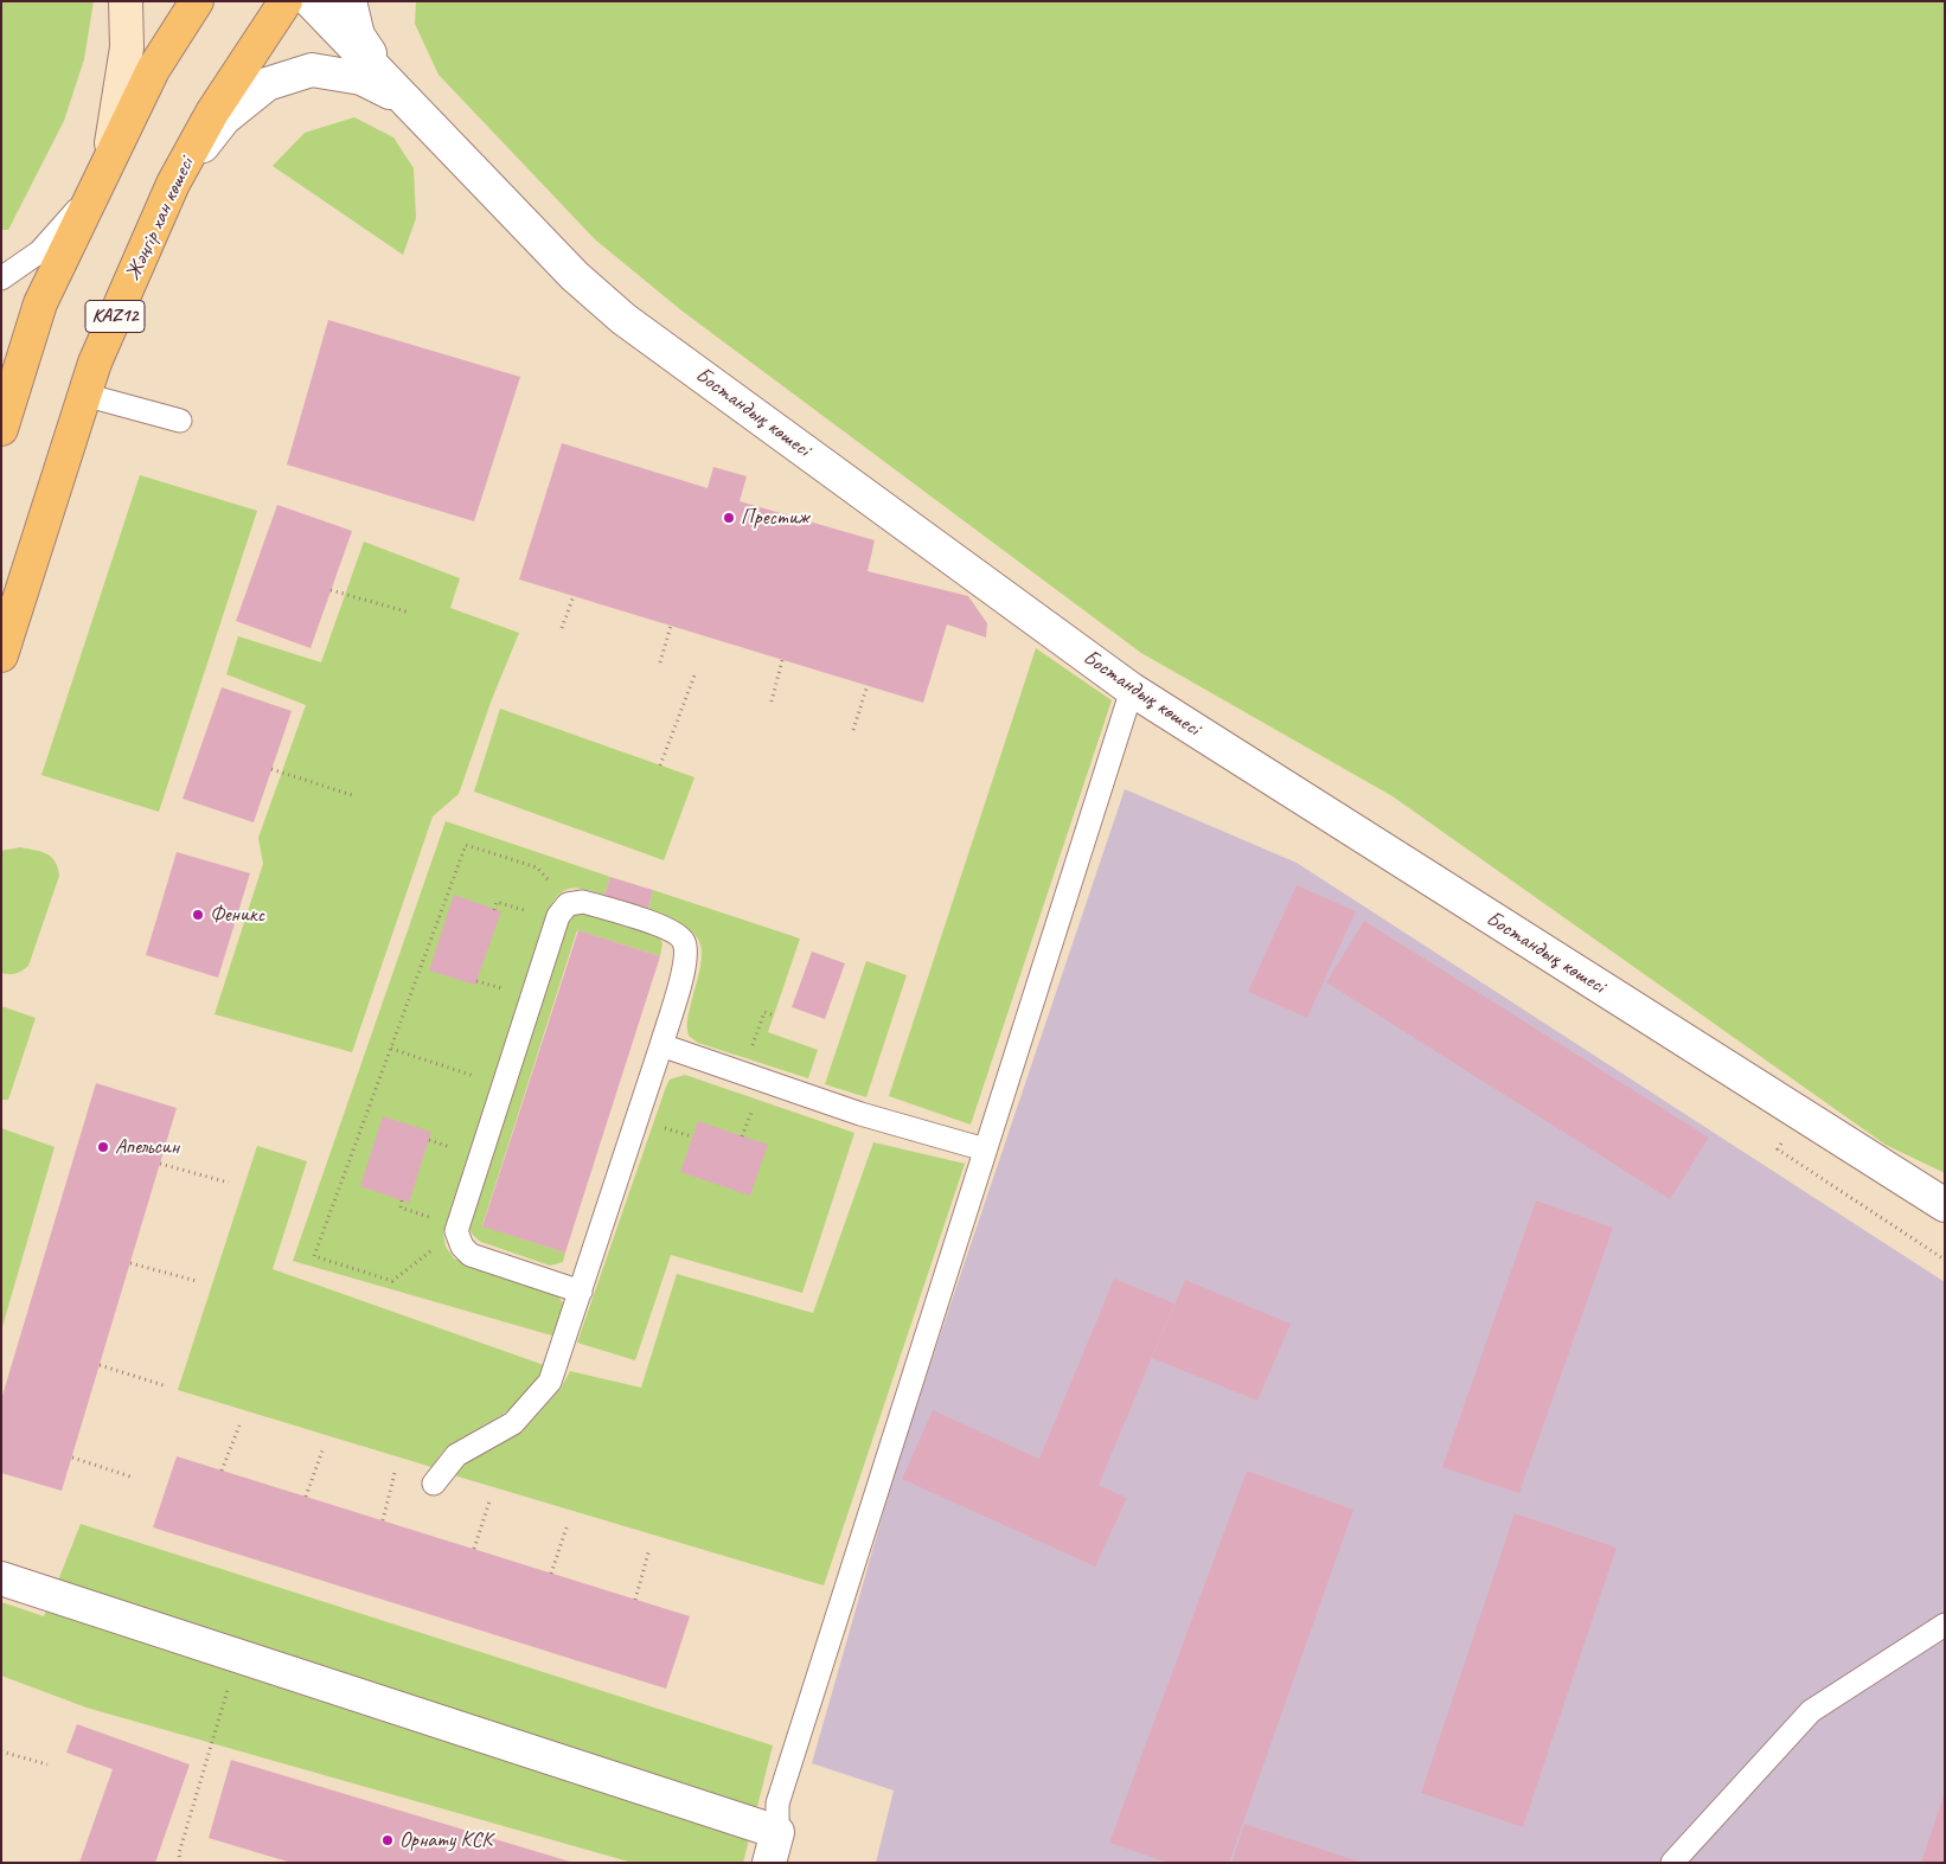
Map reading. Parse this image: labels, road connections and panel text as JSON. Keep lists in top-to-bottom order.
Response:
{
  "streets": {
    "main road": ["Жәңгір хан көшесі", "KAZ12"],
    "street": ["Бостандық көшесі"]
  },
  "places": [
    "Престиж",
    "Феникс",
    "Апельсин",
    "Орнату КСК"
  ]
}
